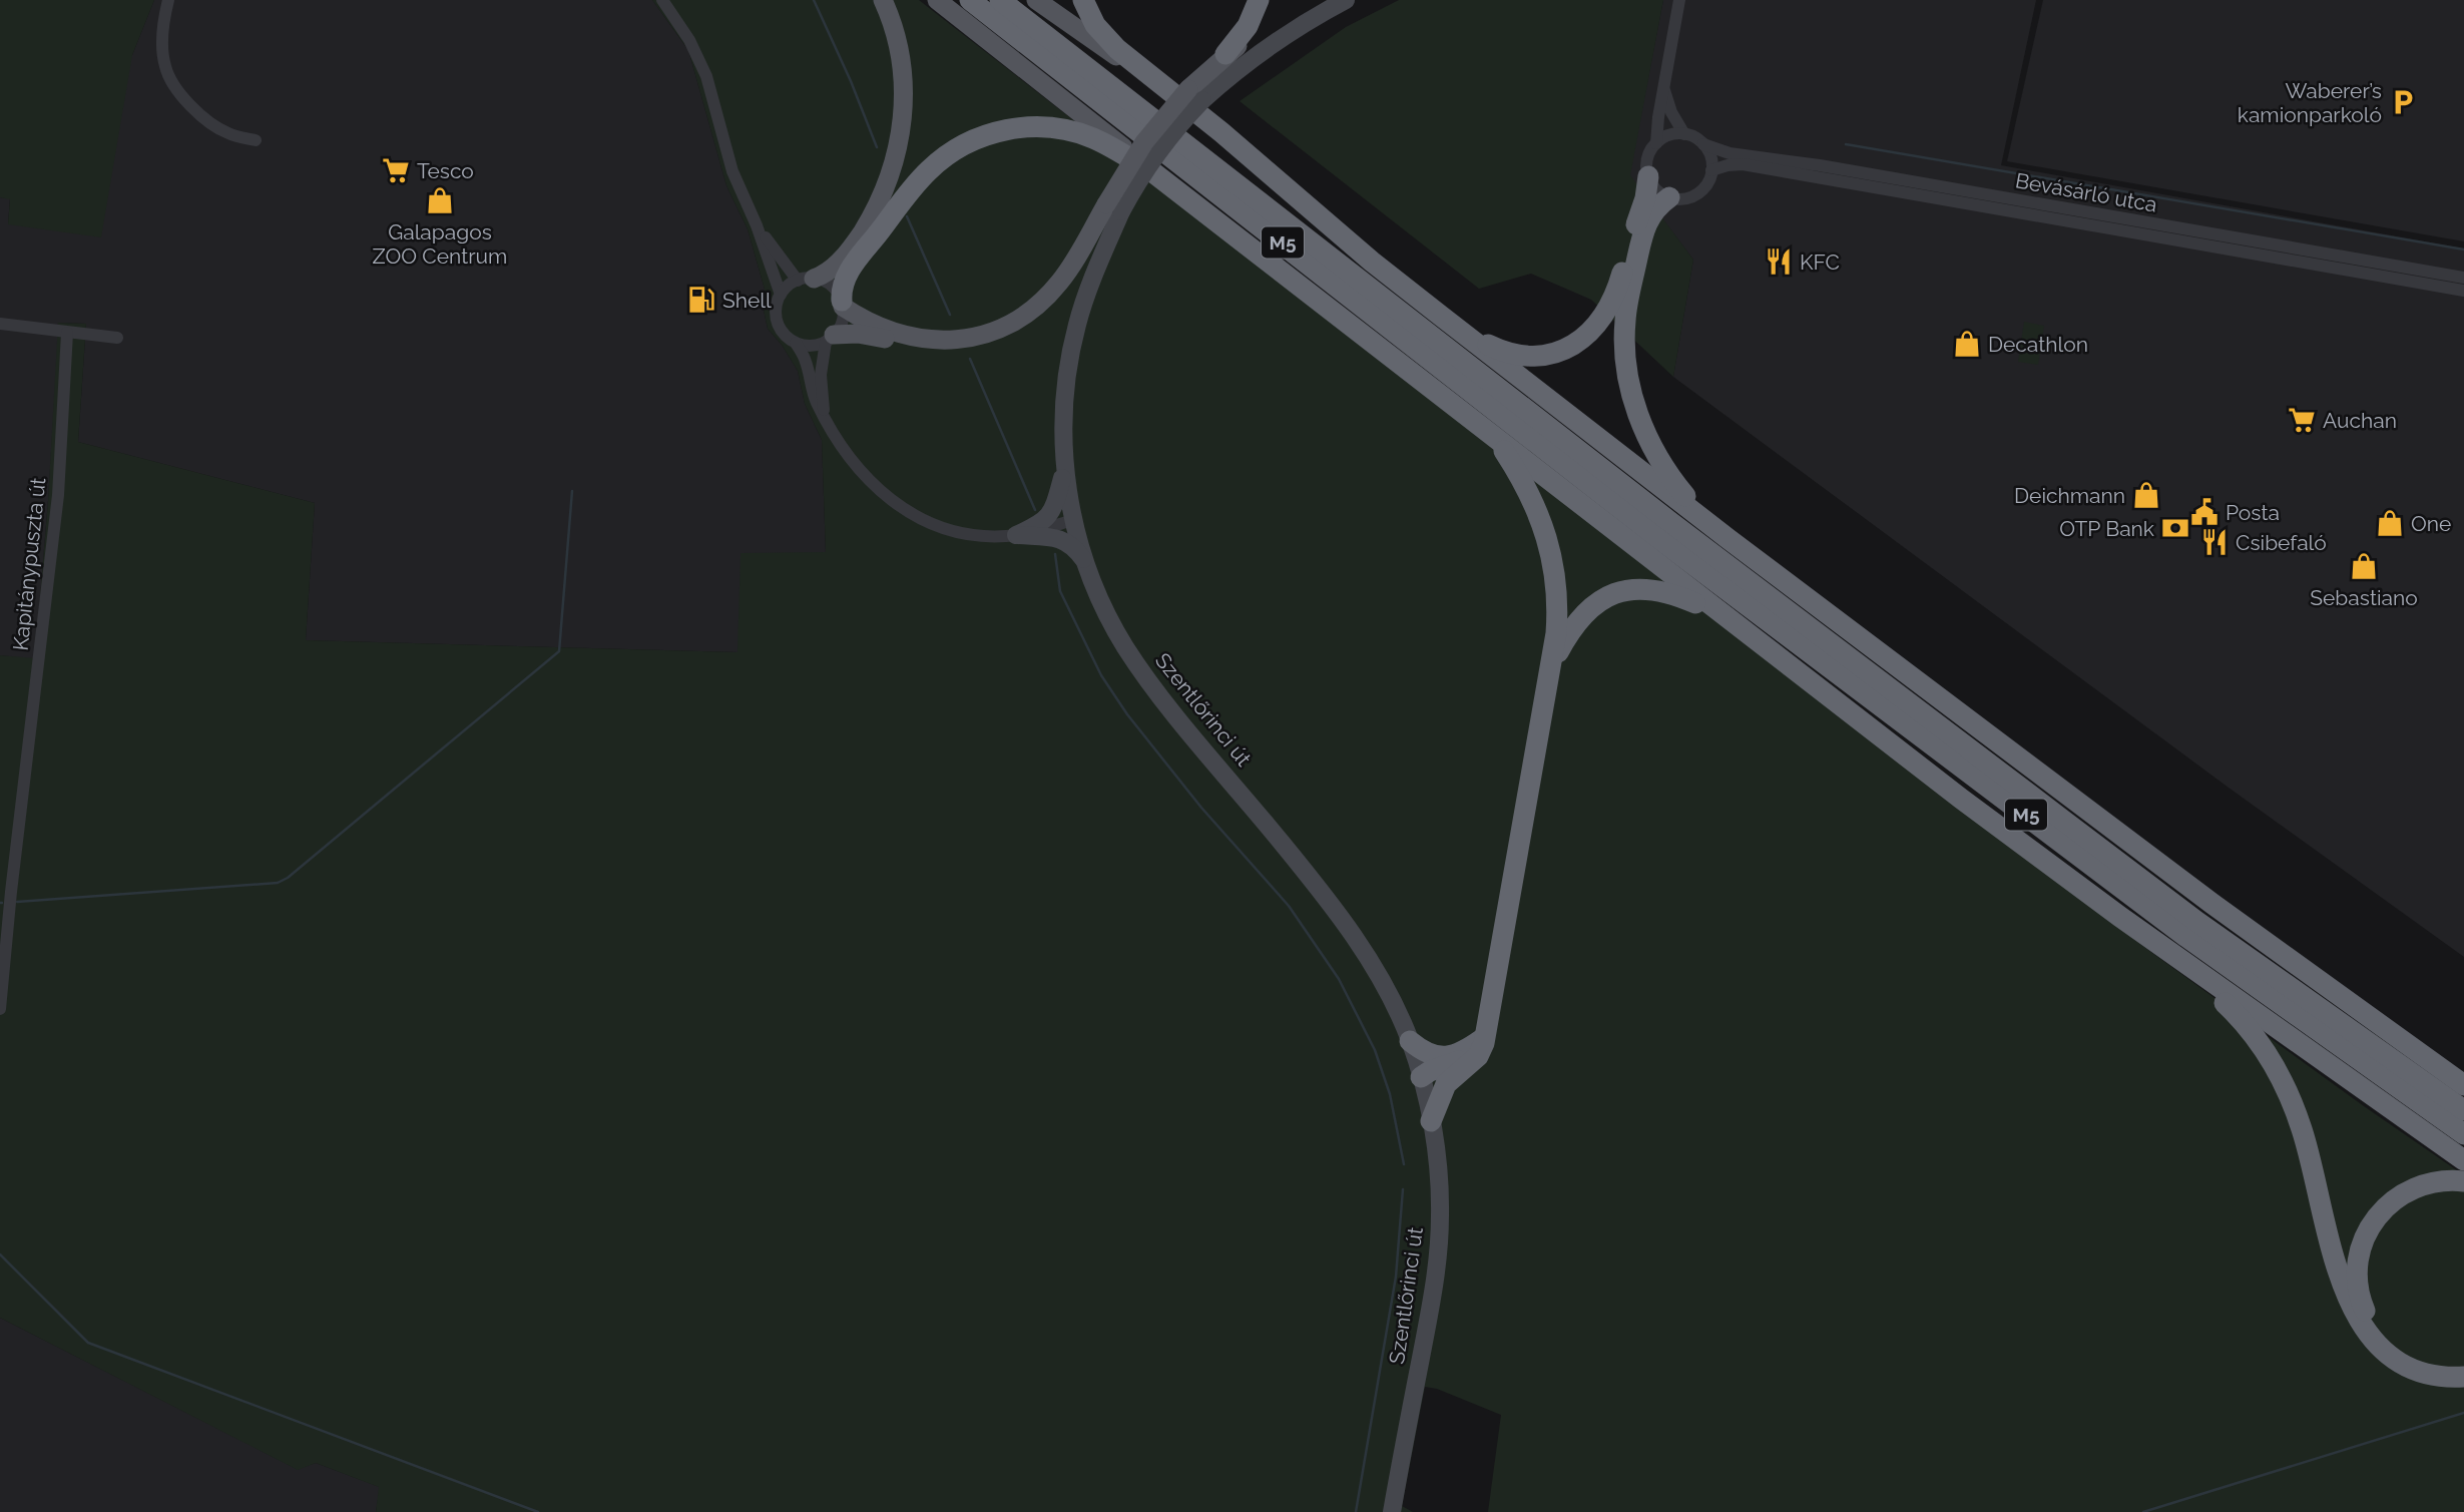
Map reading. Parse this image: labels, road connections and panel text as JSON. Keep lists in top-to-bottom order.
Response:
{
  "streets": {
    "highway": ["M5"],
    "main road": ["Szentlőrinci út"],
    "street": ["Bevásárló utca", "Kapitánypuszta út"]
  },
  "places": {
    "parking": ["Waberer’s kamionparkoló"],
    "supermarket": ["Tesco", "Auchan"],
    "shop": [
      "Galapagos ZOO Centrum",
      "Decathlon",
      "Deichmann",
      "One",
      "Sebastiano"
    ],
    "restaurant": ["KFC", "Csibefaló"],
    "fuel station": ["Shell"],
    "public building": ["Posta"],
    "bank": ["OTP Bank"]
  }
}
